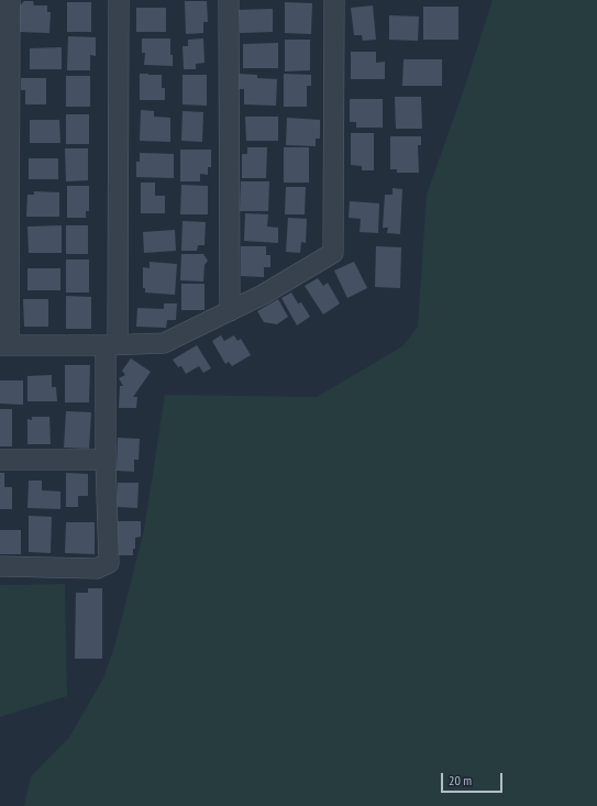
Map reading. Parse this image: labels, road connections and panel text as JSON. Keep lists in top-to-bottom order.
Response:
{
  "scale_bar": "20 m"
}
